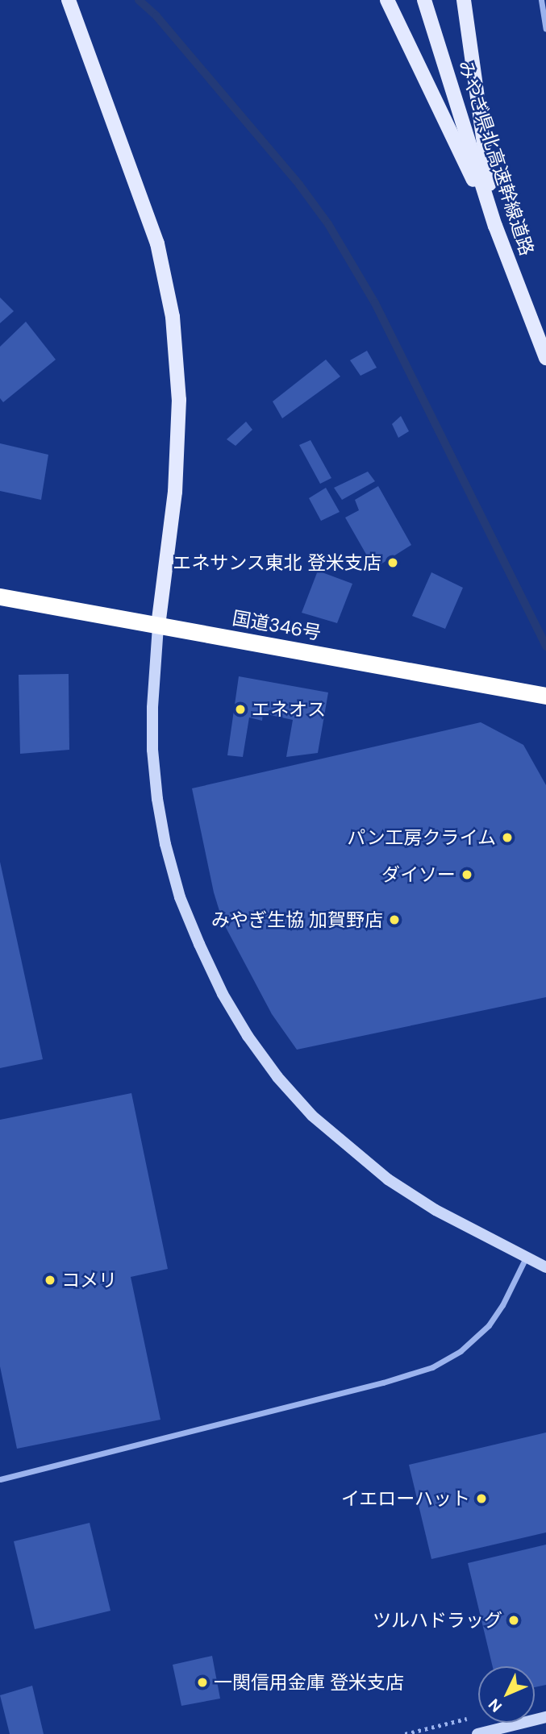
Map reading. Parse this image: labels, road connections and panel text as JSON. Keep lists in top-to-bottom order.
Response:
{
  "streets": {
    "highway": ["国道346号"],
    "main road": ["みやぎ県北高速幹線道路"]
  },
  "places": [
    "エネサンス東北 登米支店",
    "エネオス",
    "パン工房クライム",
    "ダイソー",
    "みやぎ生協 加賀野店",
    "コメリ",
    "イエローハット",
    "ツルハドラッグ",
    "一関信用金庫 登米支店"
  ],
  "north": "bottom left"
}
